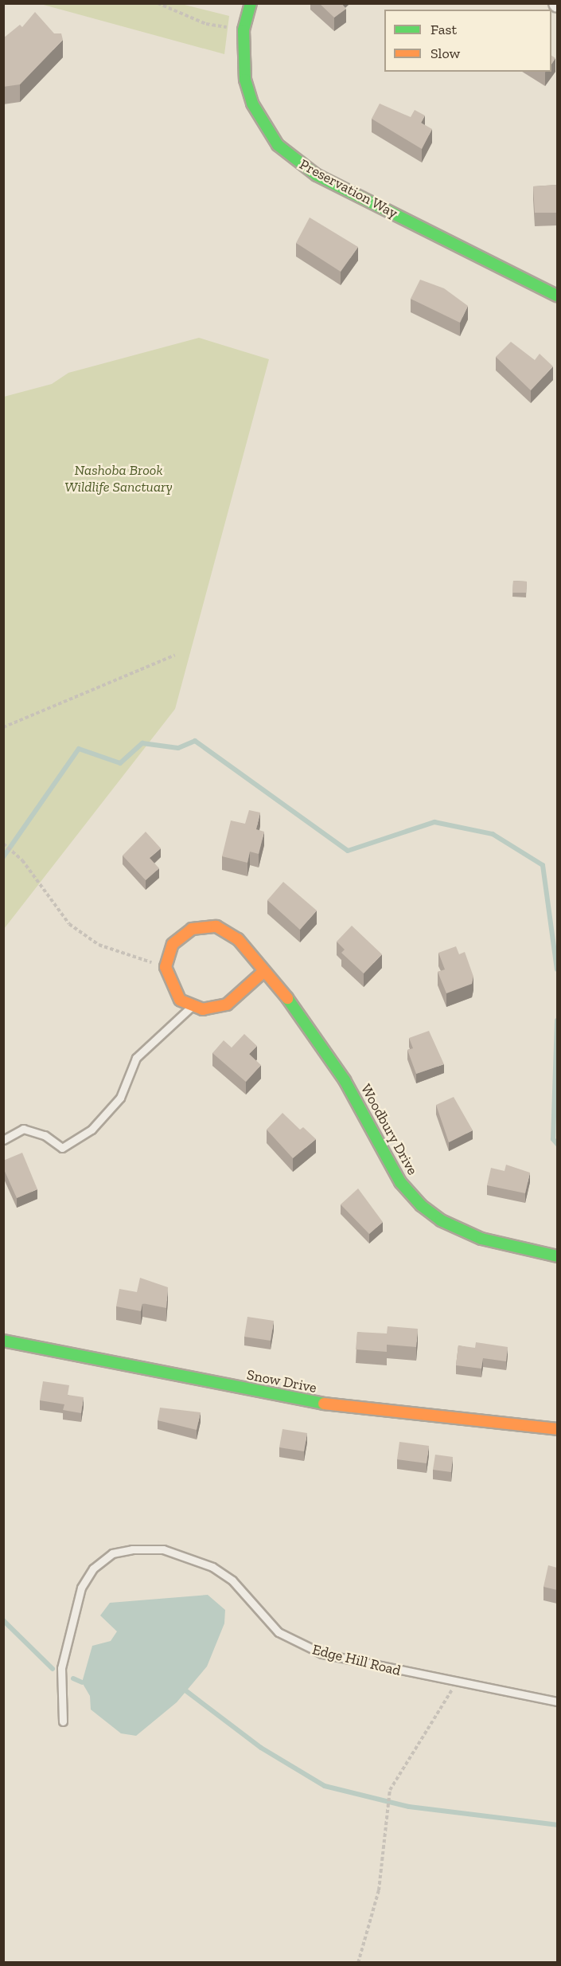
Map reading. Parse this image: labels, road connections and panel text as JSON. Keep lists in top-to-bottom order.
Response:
{
  "streets": {
    "street": ["Preservation Way", "Woodbury Drive", "Snow Drive"],
    "lane": ["Edge Hill Road"]
  },
  "parks": ["Nashoba Brook Wildlife Sanctuary"],
  "legend": ["Fast", "Slow"]
}
